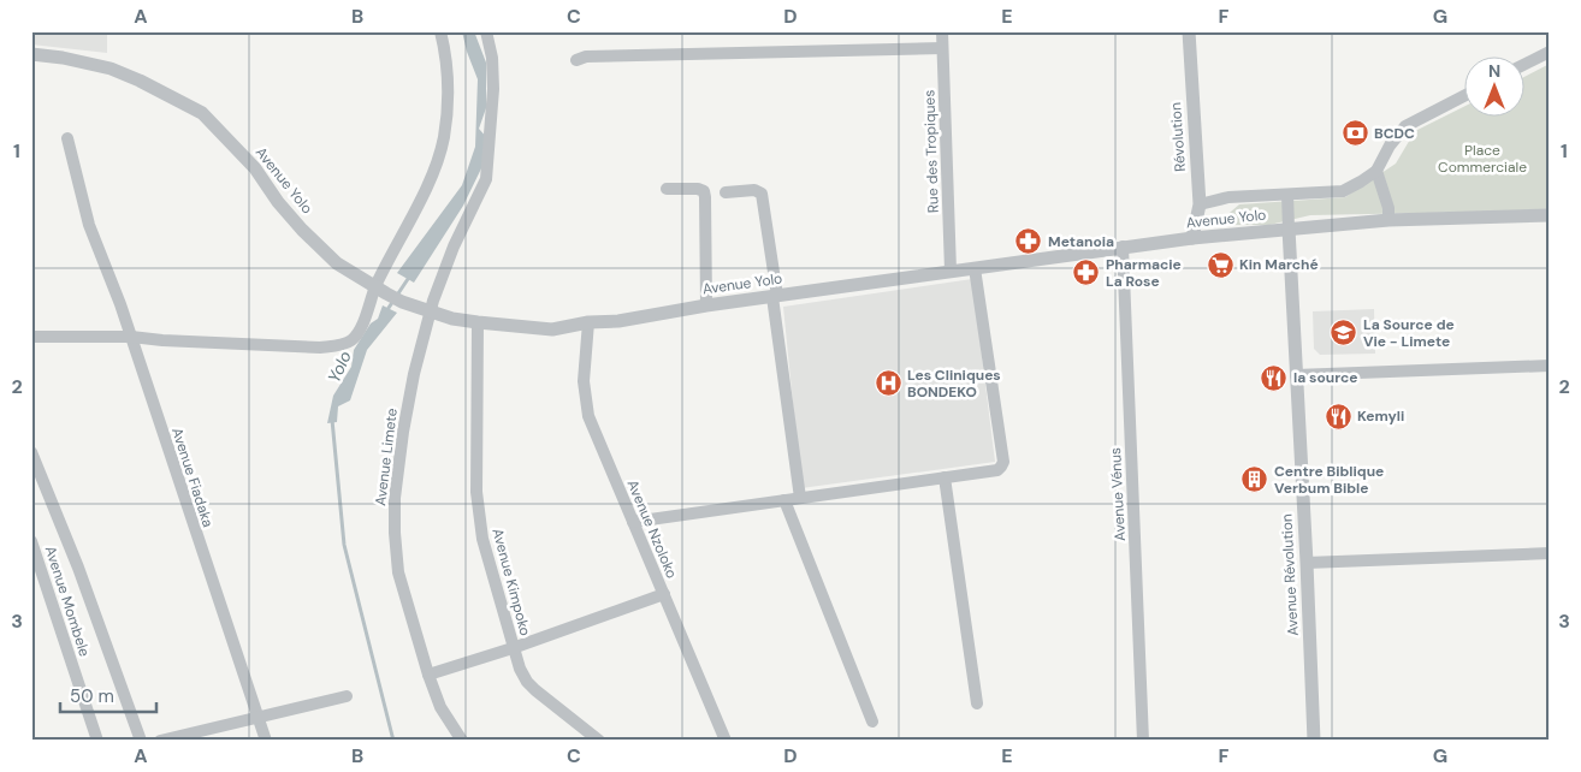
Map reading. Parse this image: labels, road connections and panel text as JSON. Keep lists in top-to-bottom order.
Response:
{
  "streets": {
    "street": [
      "Révolution",
      "Rue des Tropiques",
      "Avenue Yolo",
      "Avenue Limete",
      "Avenue Fiadaka",
      "Avenue Vénus",
      "Avenue Nzoloko",
      "Avenue Révolution",
      "Avenue Kimpoko",
      "Avenue Mombele"
    ]
  },
  "crossings": [
    ["Révolution", "Avenue Yolo"],
    ["Rue des Tropiques", "Avenue Yolo"],
    ["Avenue Yolo", "Avenue Limete"],
    ["Avenue Yolo", "Avenue Vénus"],
    ["Avenue Yolo", "Avenue Nzoloko"],
    ["Avenue Yolo", "Avenue Révolution"],
    ["Avenue Yolo", "Avenue Kimpoko"]
  ],
  "water": ["Yolo"],
  "parks": ["Place Commerciale"],
  "places": {
    "bank": ["BCDC"],
    "pharmacy": ["Metanoia", "Pharmacie La Rose"],
    "supermarket": ["Kin Marché"],
    "school or university": ["La Source de Vie - Limete"],
    "restaurant": ["la source", "Kemyli"],
    "hospital": ["Les Cliniques BONDEKO"],
    "building": ["Centre Biblique Verbum Bible"]
  },
  "scale_bar": "50 m",
  "north": "top",
  "grid": {
    "columns": [
      "A",
      "B",
      "C",
      "D",
      "E",
      "F",
      "G"
    ],
    "rows": ["1", "2", "3"]
  }
}
